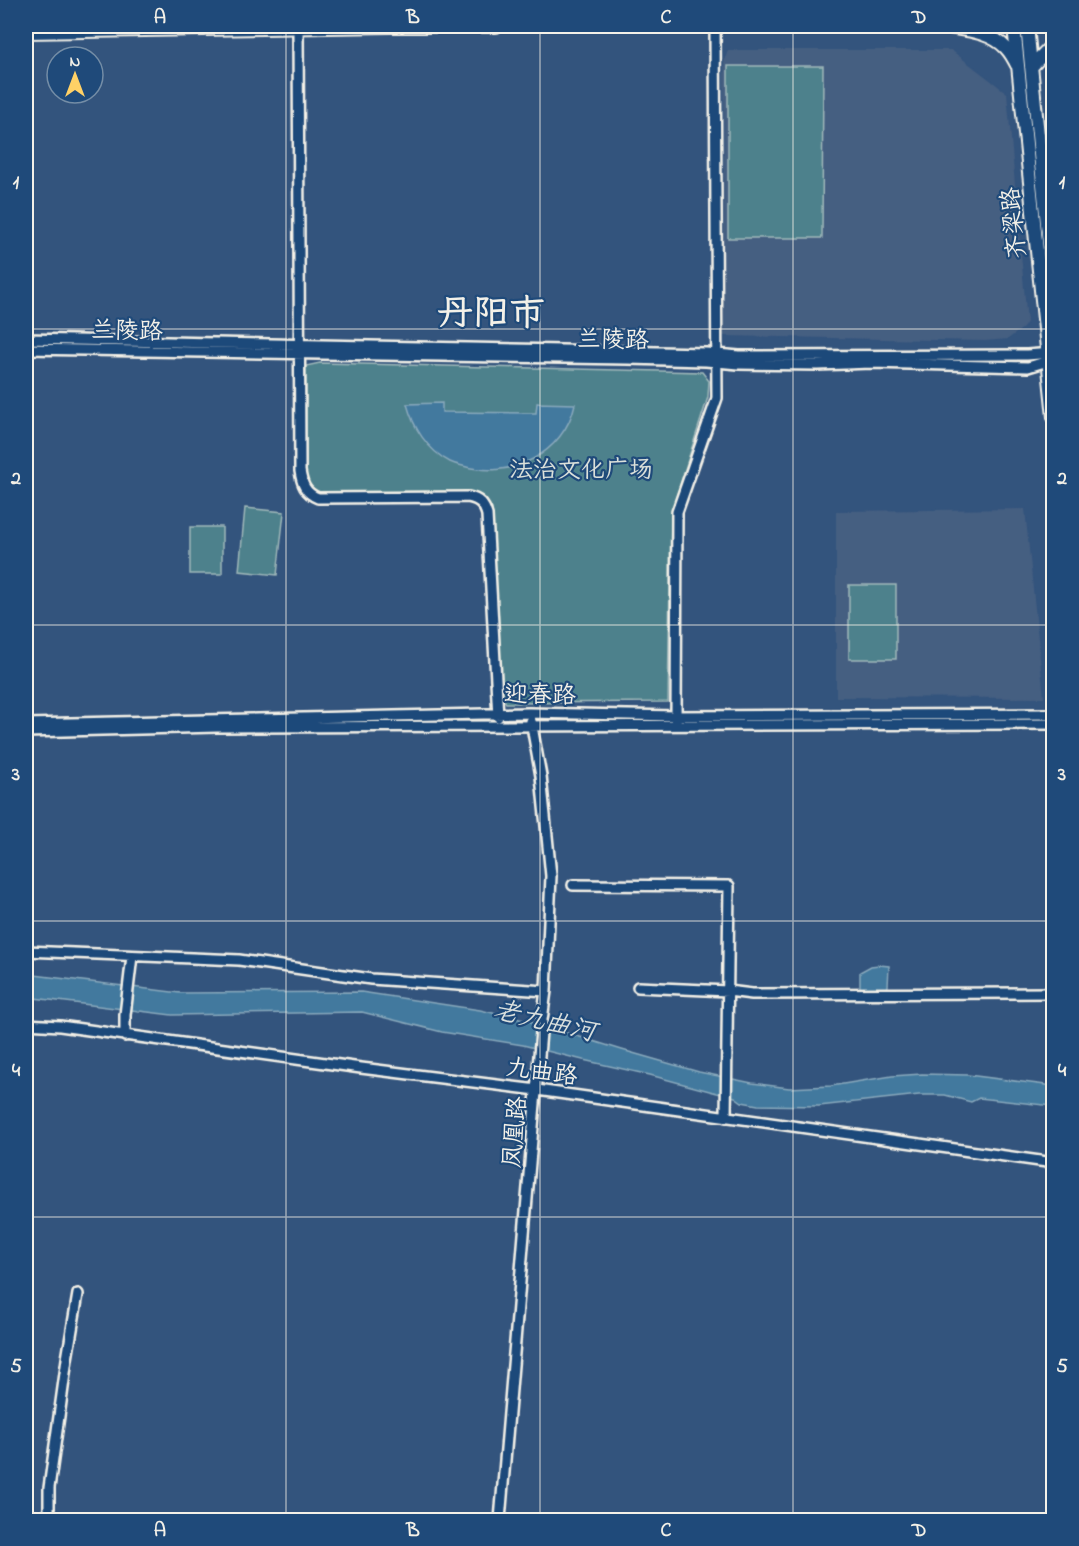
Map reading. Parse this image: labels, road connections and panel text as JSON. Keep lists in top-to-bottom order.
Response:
{
  "streets": {
    "main road": ["齐梁路"],
    "street": [
      "兰陵路",
      "迎春路",
      "九曲路",
      "凤凰路"
    ]
  },
  "crossings": [
    ["齐梁路", "兰陵路"],
    ["迎春路", "凤凰路"],
    ["九曲路", "凤凰路"]
  ],
  "districts": ["丹阳市"],
  "water": ["老九曲河"],
  "parks": ["法治文化广场"],
  "north": "top",
  "grid": {
    "columns": [
      "A",
      "B",
      "C",
      "D"
    ],
    "rows": [
      "1",
      "2",
      "3",
      "4",
      "5"
    ]
  }
}
